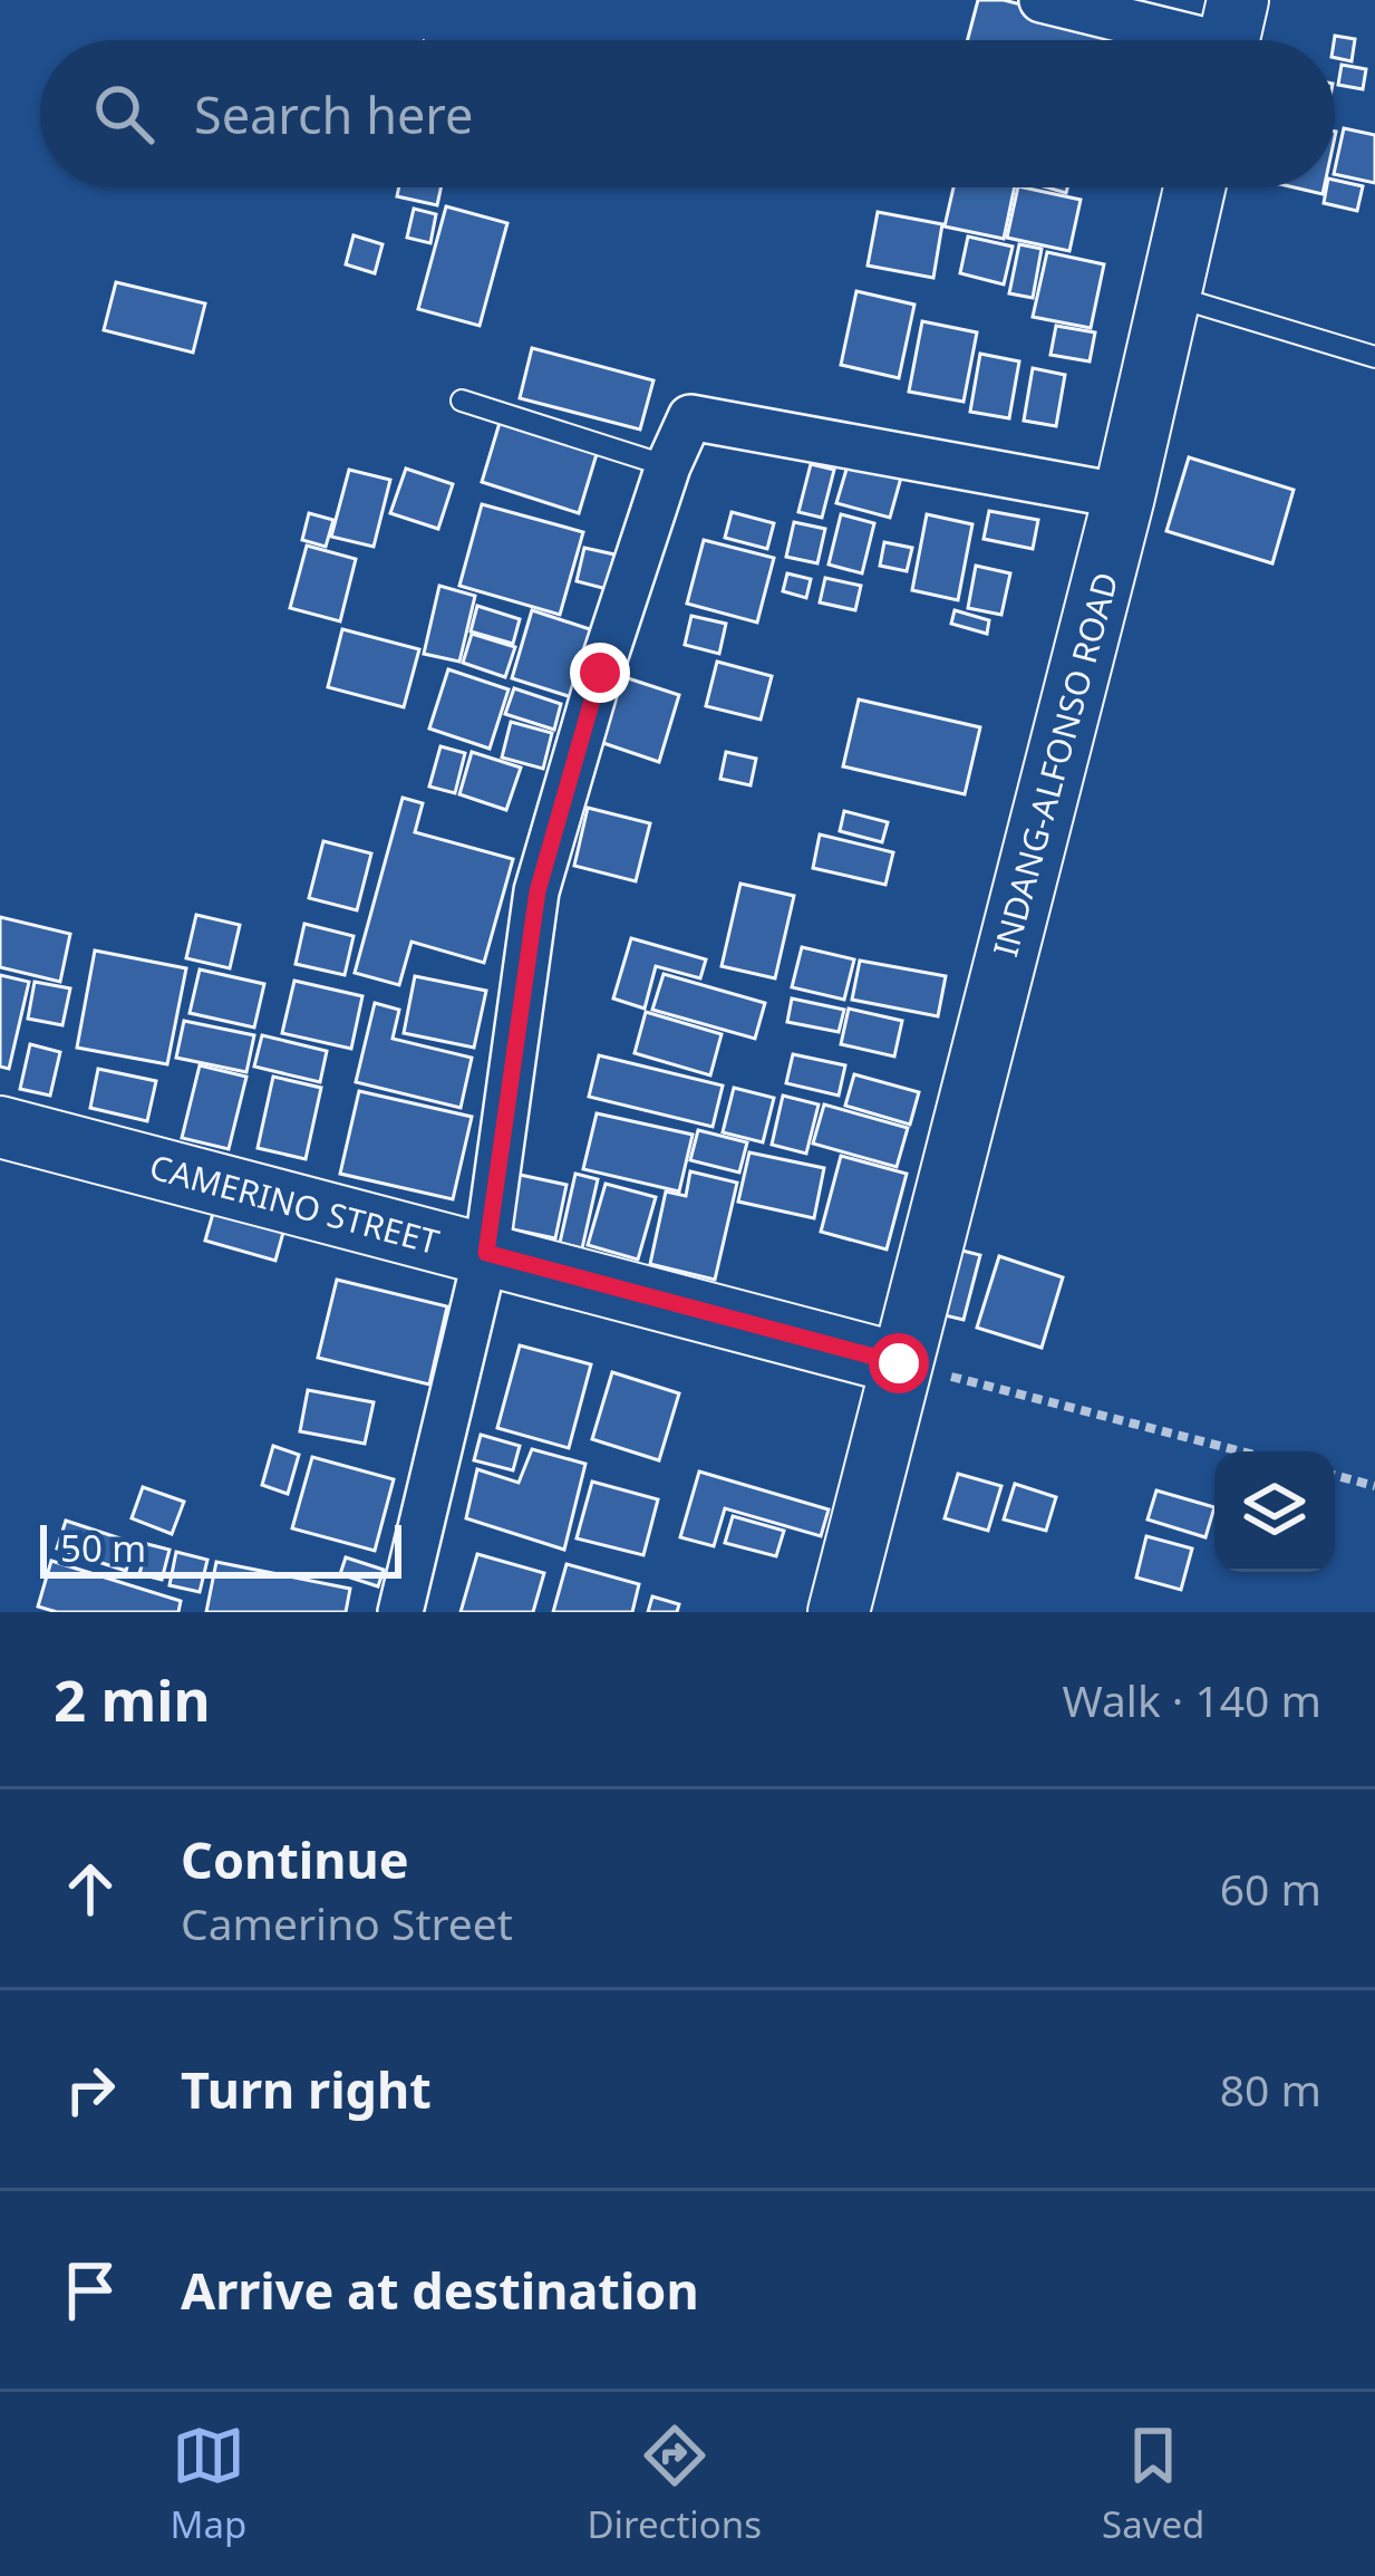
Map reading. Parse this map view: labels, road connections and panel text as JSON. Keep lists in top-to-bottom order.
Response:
{
  "streets": {
    "main road": ["INDANG-ALFONSO ROAD", "CAMERINO STREET"]
  },
  "crossings": [
    ["INDANG-ALFONSO ROAD", "CAMERINO STREET"]
  ],
  "scale_bar": "50 m",
  "page": {
    "search": "Search here",
    "scale": "50 m",
    "heading": ["2 min", "Walk · 140 m"],
    "list": [
      ["Continue", "Camerino Street", "60 m"],
      ["Turn right", "80 m"],
      "Arrive at destination"
    ],
    "nav": ["Map", "Directions", "Saved"]
  }
}
